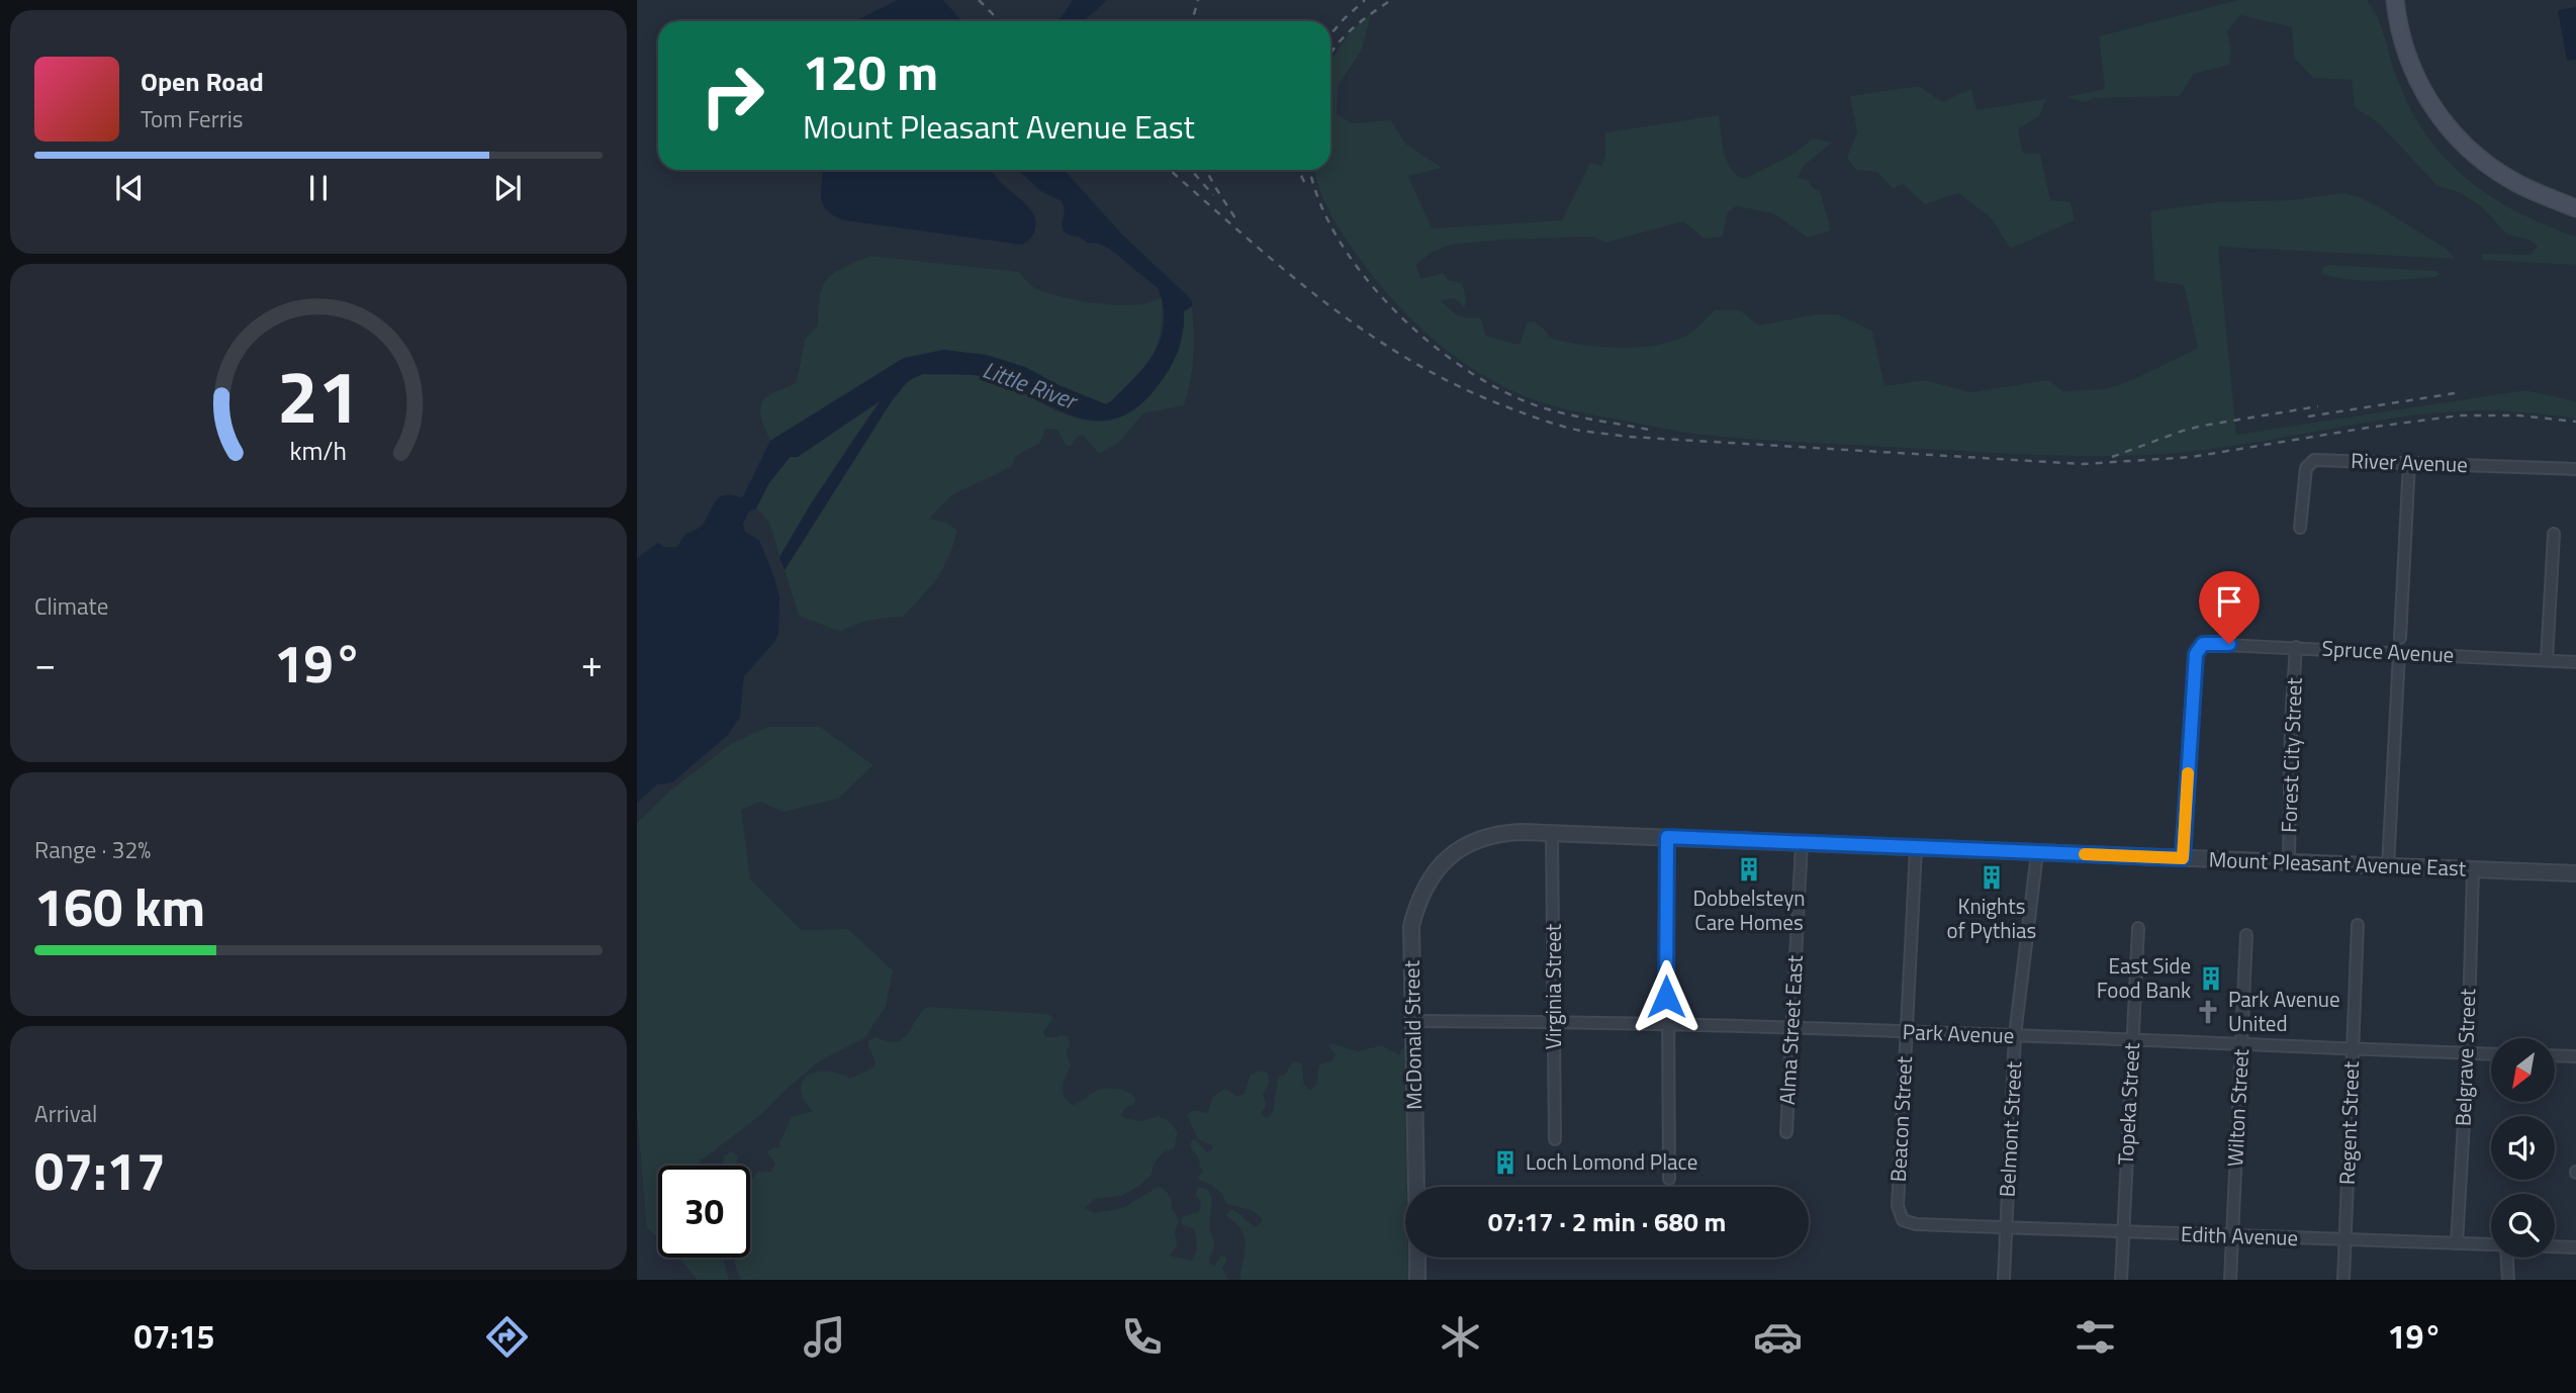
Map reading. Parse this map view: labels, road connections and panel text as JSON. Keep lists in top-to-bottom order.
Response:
{
  "streets": {
    "street": [
      "River Avenue",
      "Spruce Avenue",
      "Forest City Street",
      "Mount Pleasant Avenue East",
      "Virginia Street",
      "Alma Street East",
      "Park Avenue",
      "McDonald Street",
      "Belgrave Street",
      "Topeka Street",
      "Wilton Street",
      "Beacon Street",
      "Regent Street",
      "Belmont Street",
      "Edith Avenue"
    ]
  },
  "crossings": [
    ["Spruce Avenue", "Forest City Street"],
    ["Spruce Avenue", "Mount Pleasant Avenue East"],
    ["Forest City Street", "Mount Pleasant Avenue East"],
    ["Mount Pleasant Avenue East", "Virginia Street"],
    ["Mount Pleasant Avenue East", "Alma Street East"],
    ["Mount Pleasant Avenue East", "McDonald Street"],
    ["Mount Pleasant Avenue East", "Belgrave Street"],
    ["Mount Pleasant Avenue East", "Beacon Street"],
    ["Mount Pleasant Avenue East", "Belmont Street"],
    ["Virginia Street", "Park Avenue"],
    ["Alma Street East", "Park Avenue"],
    ["Park Avenue", "McDonald Street"],
    ["Park Avenue", "Belgrave Street"],
    ["Park Avenue", "Topeka Street"],
    ["Park Avenue", "Wilton Street"],
    ["Park Avenue", "Beacon Street"],
    ["Park Avenue", "Regent Street"],
    ["Park Avenue", "Belmont Street"],
    ["Belgrave Street", "Edith Avenue"],
    ["Topeka Street", "Edith Avenue"],
    ["Wilton Street", "Edith Avenue"],
    ["Beacon Street", "Edith Avenue"],
    ["Regent Street", "Edith Avenue"],
    ["Belmont Street", "Edith Avenue"]
  ],
  "water": ["Little River"],
  "places": {
    "building": [
      "Dobbelsteyn Care Homes",
      "Knights of Pythias",
      "East Side Food Bank",
      "Loch Lomond Place"
    ],
    "church": ["Park Avenue United"]
  },
  "north": "bottom left",
  "page": {
    "turn": ["120 m", "Mount Pleasant Avenue East"],
    "song": ["Open Road", "Tom Ferris"],
    "tile": [
      "Climate",
      ["Range · 32%", "160 km"],
      ["Arrival", "07:17"]
    ],
    "heat": ["−", "19°", "+"],
    "limit": "30",
    "trip": "07:17 · 2 min · 680 m",
    "tabs": ["07:15", "19°"],
    "gauge": ["21", "km/h"]
  }
}
